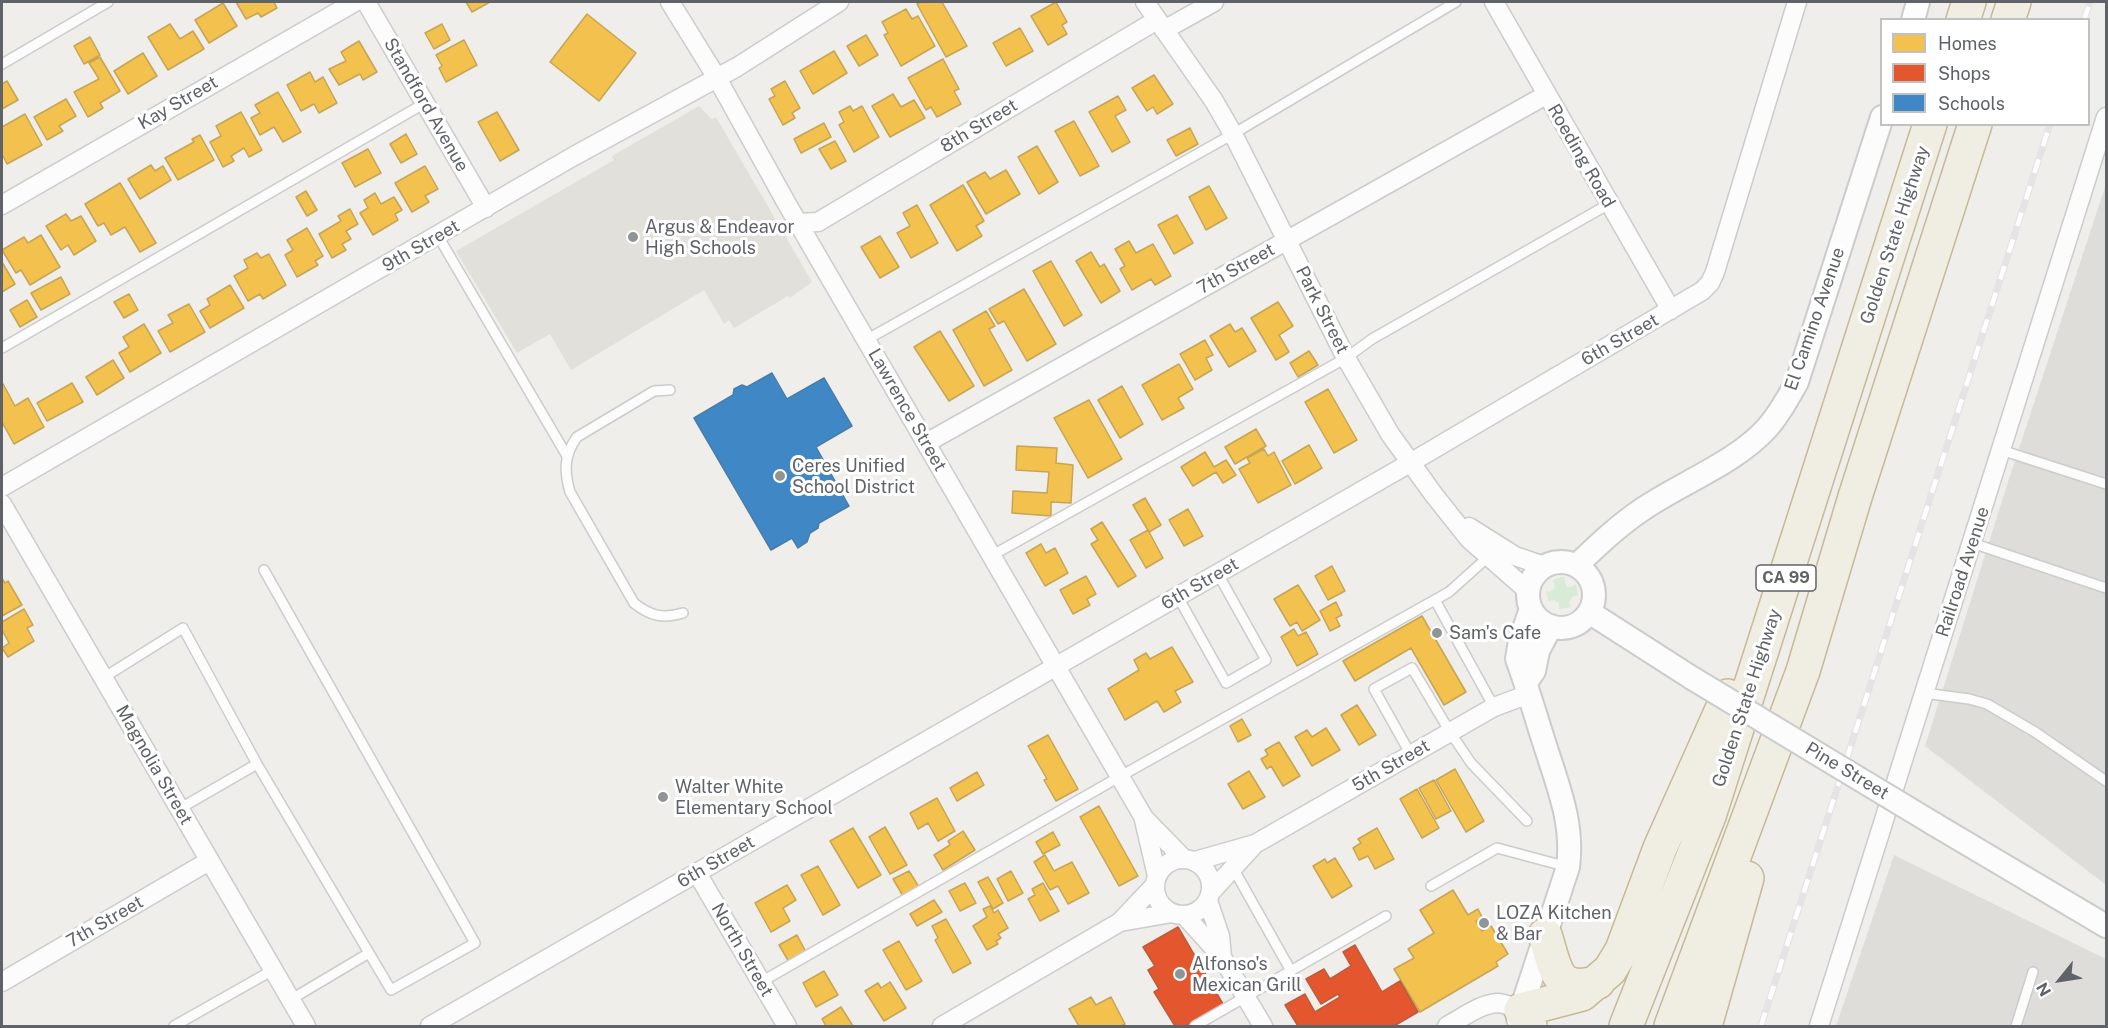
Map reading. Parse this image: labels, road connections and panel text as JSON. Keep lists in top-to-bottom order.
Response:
{
  "streets": {
    "highway": ["Golden State Highway", "CA 99"],
    "street": [
      "Kay Street",
      "Standford Avenue",
      "8th Street",
      "Roeding Road",
      "9th Street",
      "7th Street",
      "Park Street",
      "El Camino Avenue",
      "6th Street",
      "Lawrence Street",
      "Railroad Avenue",
      "Magnolia Street",
      "5th Street",
      "Pine Street",
      "North Street"
    ]
  },
  "crossings": [
    ["Standford Avenue", "9th Street"],
    ["8th Street", "Park Street"],
    ["8th Street", "Lawrence Street"],
    ["Roeding Road", "7th Street"],
    ["Roeding Road", "6th Street"],
    ["9th Street", "Lawrence Street"],
    ["7th Street", "Park Street"],
    ["7th Street", "Lawrence Street"],
    ["7th Street", "Magnolia Street"],
    ["Park Street", "El Camino Avenue"],
    ["Park Street", "6th Street"],
    ["Park Street", "Pine Street"],
    ["El Camino Avenue", "Pine Street"],
    ["6th Street", "Lawrence Street"],
    ["6th Street", "North Street"],
    ["Lawrence Street", "5th Street"]
  ],
  "places": [
    "Argus & Endeavor High Schools",
    "Ceres Unified School District",
    "Sam's Cafe",
    "Walter White Elementary School",
    "LOZA Kitchen & Bar",
    "Alfonso's Mexican Grill"
  ],
  "legend": ["Homes", "Shops", "Schools"],
  "north": "bottom left"
}
